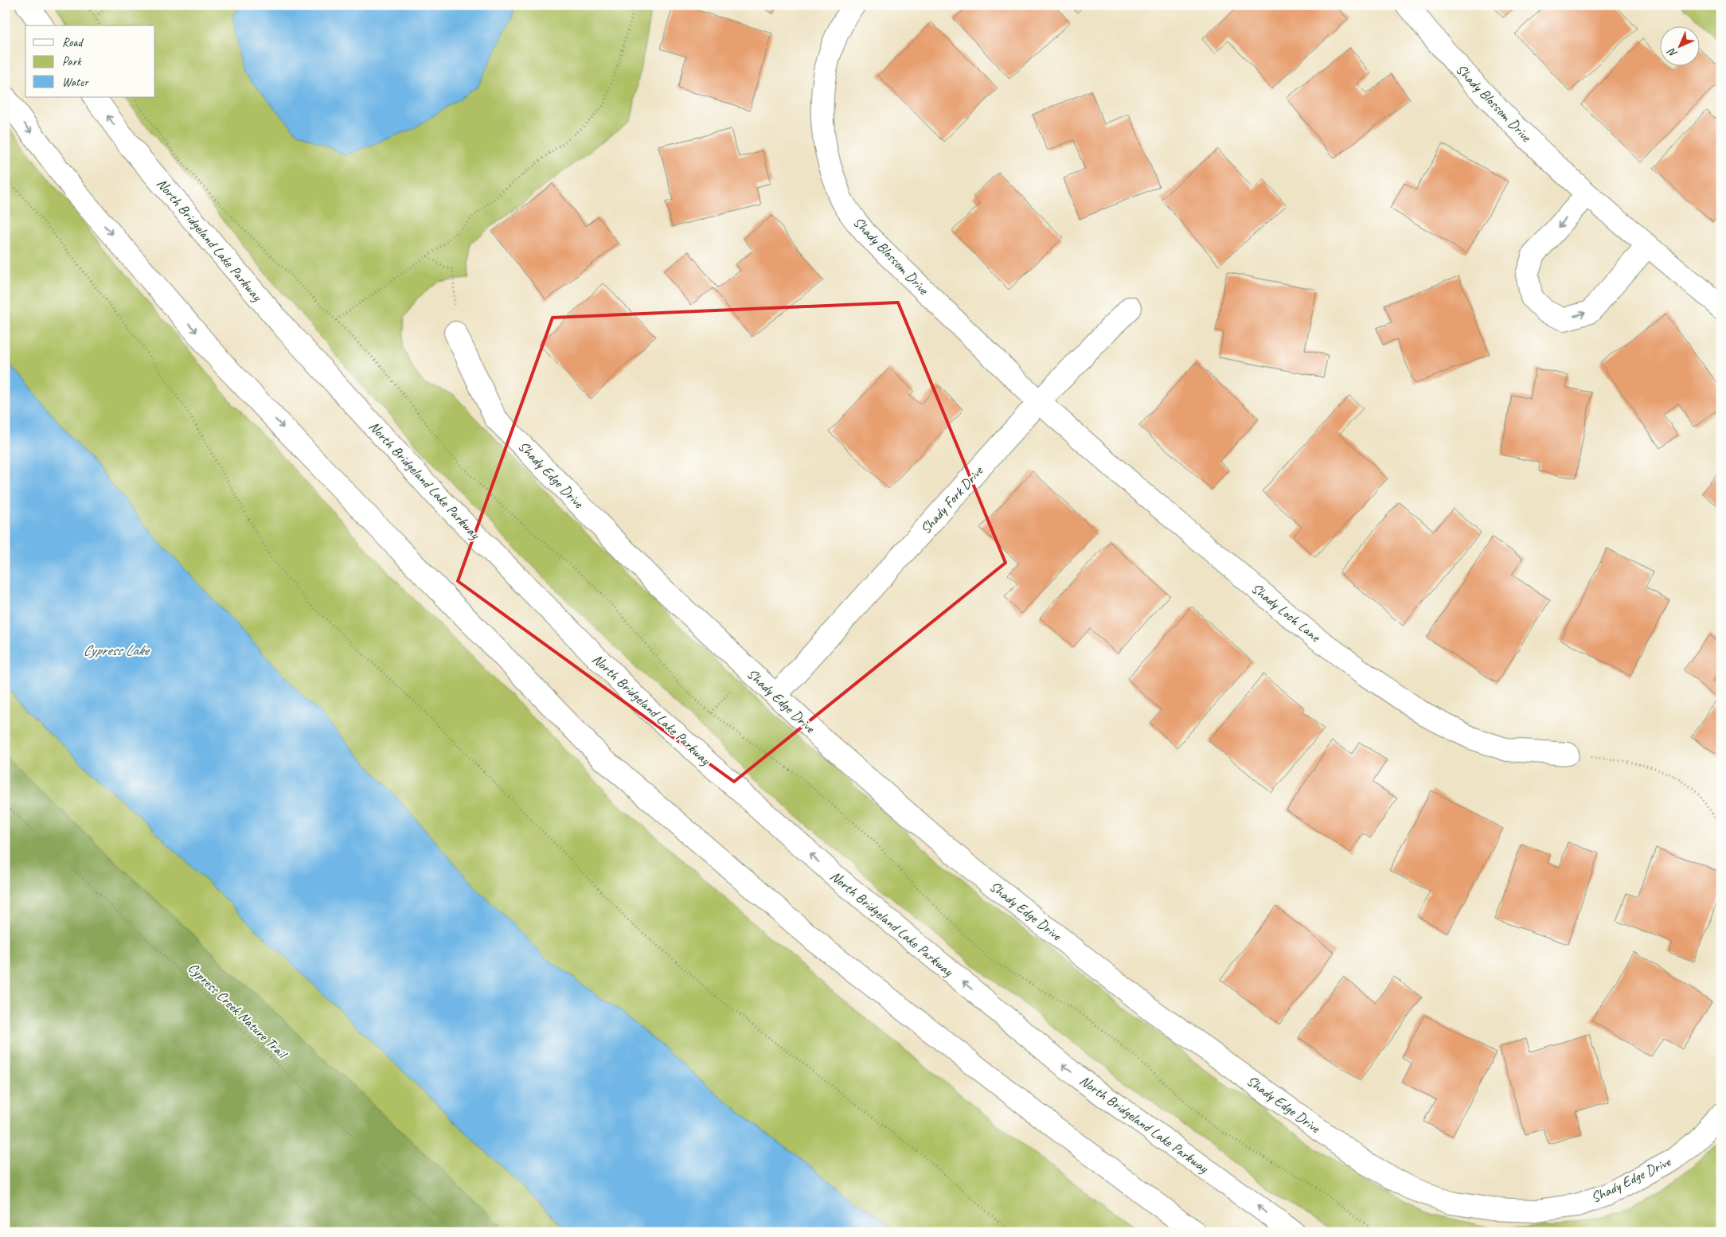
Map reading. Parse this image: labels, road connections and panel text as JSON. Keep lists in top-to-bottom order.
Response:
{
  "streets": {
    "street": [
      "Shady Blossom Drive",
      "North Bridgeland Lake Parkway",
      "Shady Edge Drive",
      "Shady Fork Drive",
      "Shady Loch Lane"
    ],
    "path": ["Cypress Creek Nature Trail"]
  },
  "crossings": [
    ["Shady Blossom Drive", "Shady Fork Drive"],
    ["Shady Blossom Drive", "Shady Loch Lane"],
    ["Shady Edge Drive", "Shady Fork Drive"],
    ["Shady Fork Drive", "Shady Loch Lane"]
  ],
  "water": ["Cypress Lake"],
  "legend": ["Road", "Park", "Water"],
  "north": "bottom left"
}
